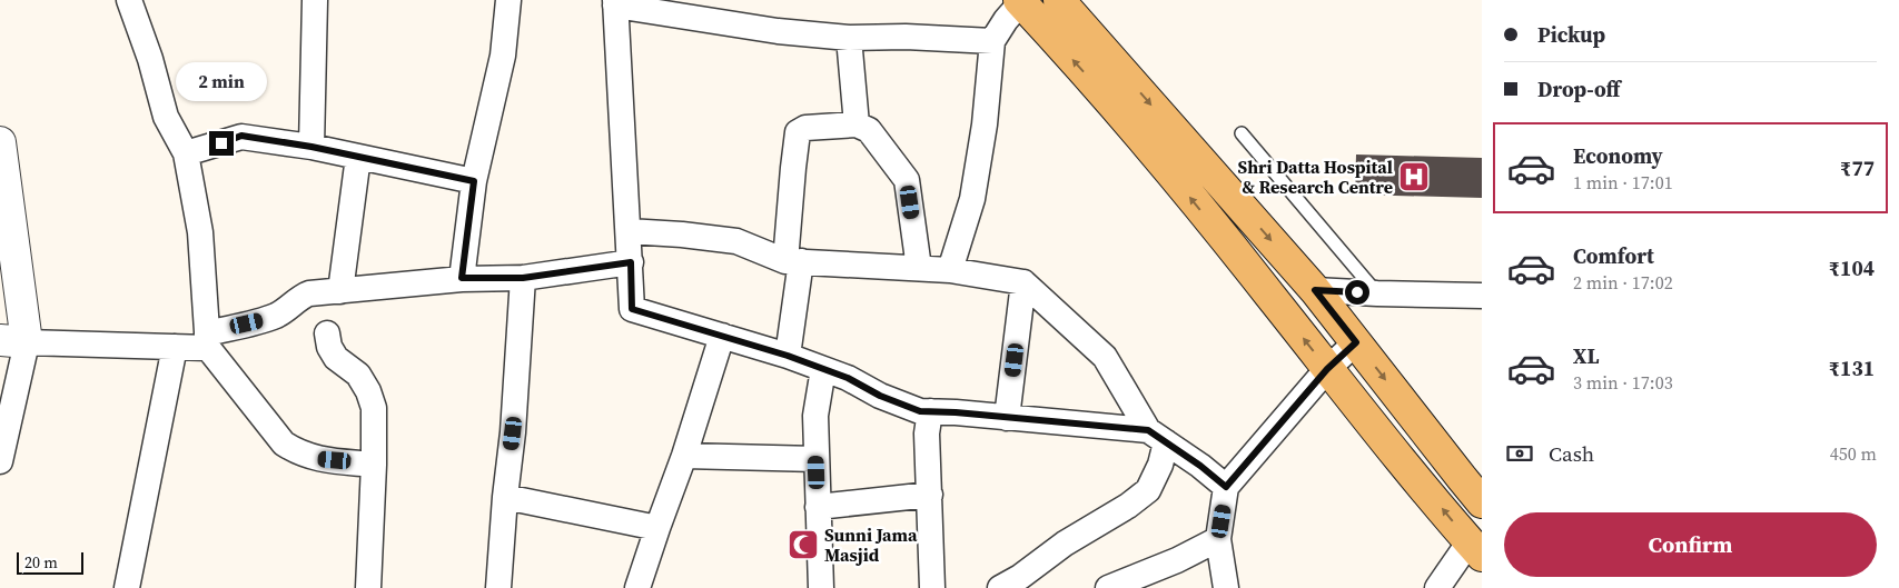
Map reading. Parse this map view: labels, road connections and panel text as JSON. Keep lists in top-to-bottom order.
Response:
{
  "places": {
    "hospital": ["Shri Datta Hospital & Research Centre"],
    "mosque": ["Sunni Jama Masjid"]
  },
  "scale_bar": "20 m",
  "page": {
    "banner": ["Pickup", "Drop-off"],
    "bubble": "2 min",
    "list": [
      {
        "name": "Economy",
        "note": "1 min · 17:01",
        "value": "₹77"
      },
      {
        "name": "Comfort",
        "note": "2 min · 17:02",
        "value": "₹104"
      },
      {
        "name": "XL",
        "note": "3 min · 17:03",
        "value": "₹131"
      }
    ],
    "pay": ["Cash", "450 m"],
    "buttons": "Confirm",
    "scale": "20 m"
  }
}
